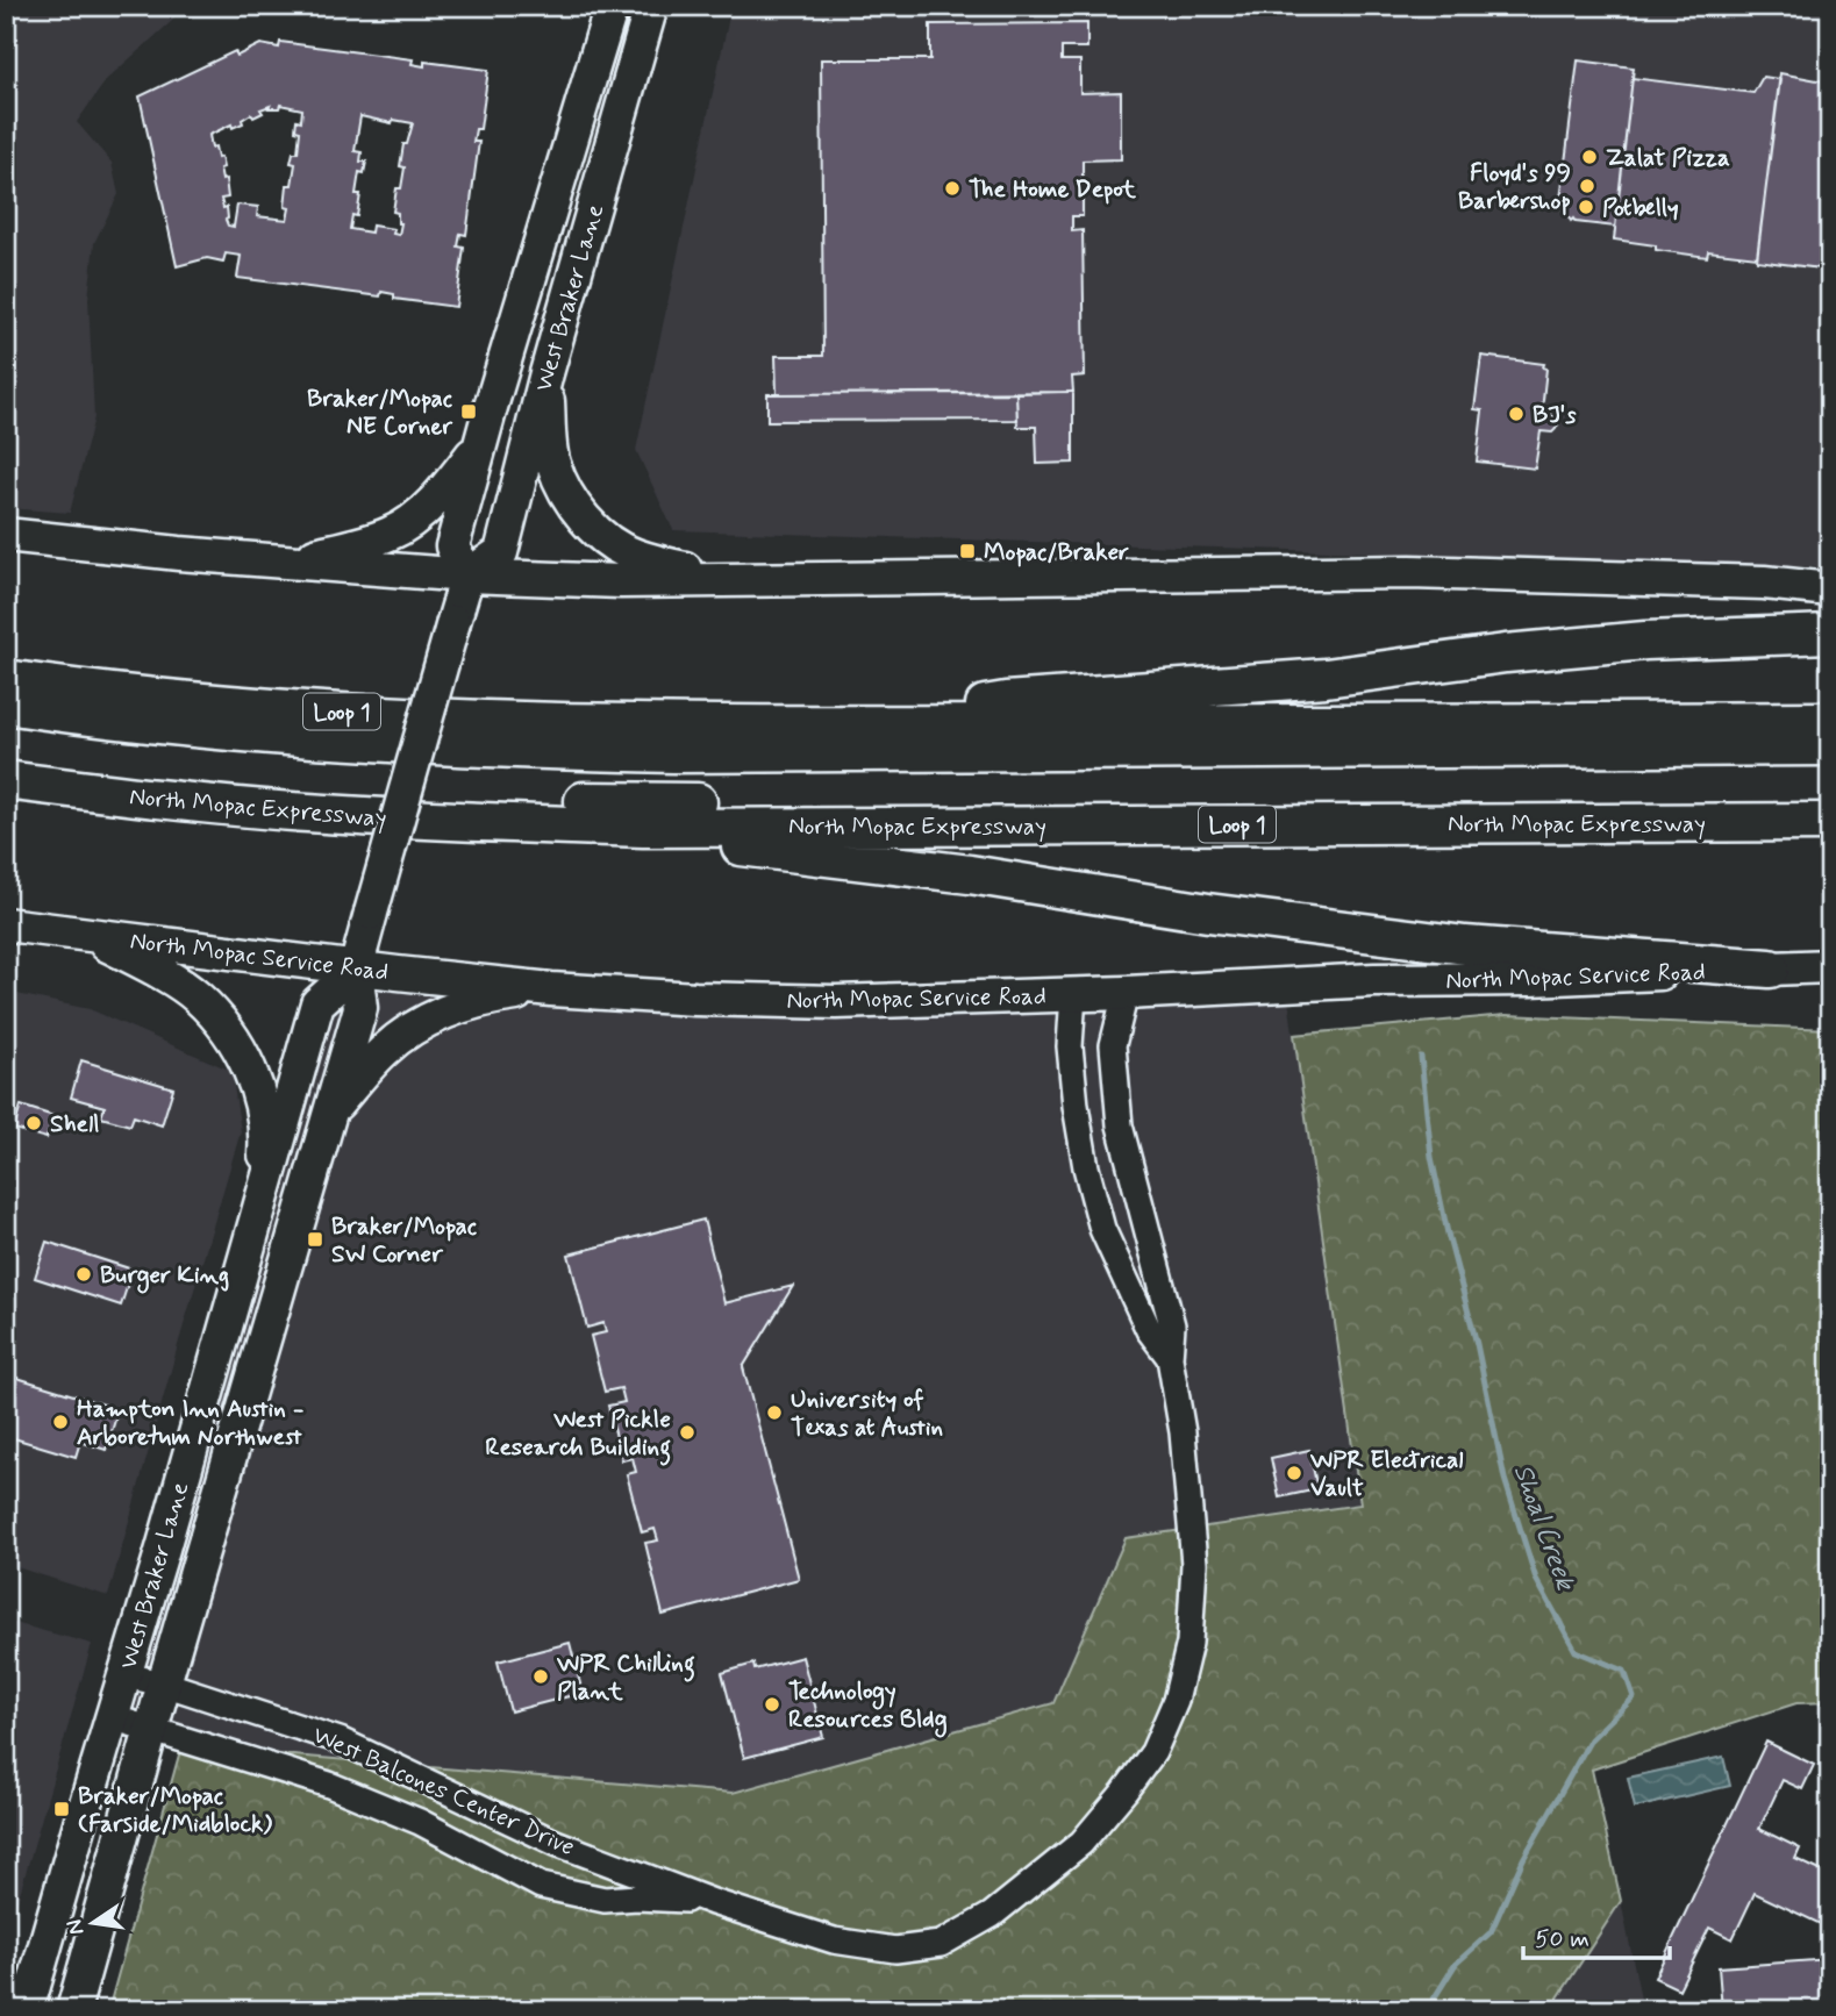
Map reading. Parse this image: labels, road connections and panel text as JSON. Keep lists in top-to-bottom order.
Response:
{
  "streets": {
    "highway": ["Loop 1", "North Mopac Expressway"],
    "main road": ["West Braker Lane", "North Mopac Service Road"],
    "street": ["West Balcones Center Drive"]
  },
  "crossings": [
    ["West Braker Lane", "North Mopac Service Road"],
    ["West Braker Lane", "West Balcones Center Drive"],
    ["North Mopac Service Road", "West Balcones Center Drive"]
  ],
  "water": ["Shoal Creek"],
  "places": {
    "other": [
      "Zalat Pizza",
      "Floyd's 99 Barbershop",
      "The Home Depot",
      "Potbelly",
      "BJ's",
      "Shell",
      "Burger King",
      "University of Texas at Austin",
      "Hampton Inn Austin - Arboretum Northwest",
      "West Pickle Research Building",
      "WPR Electrical Vault",
      "WPR Chilling Plant",
      "Technology Resources Bldg"
    ],
    "transit": [
      "Braker/Mopac NE Corner",
      "Mopac/Braker",
      "Braker/Mopac SW Corner",
      "Braker/Mopac (Farside/Midblock)"
    ]
  },
  "scale_bar": "50 m",
  "north": "left"
}
